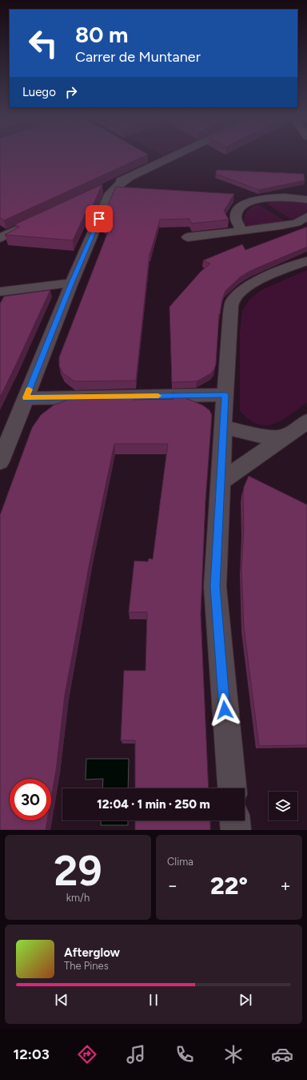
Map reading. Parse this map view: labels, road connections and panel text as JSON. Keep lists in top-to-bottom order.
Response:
{
  "page": {
    "turn": ["80 m", "Carrer de Muntaner"],
    "then": "Luego",
    "limit": "30",
    "trip": "12:04 · 1 min · 250 m",
    "tile": [
      ["29", "km/h"],
      "Clima"
    ],
    "heat": ["−", "22°", "+"],
    "song": ["Afterglow", "The Pines"],
    "tabs": "12:03"
  }
}
